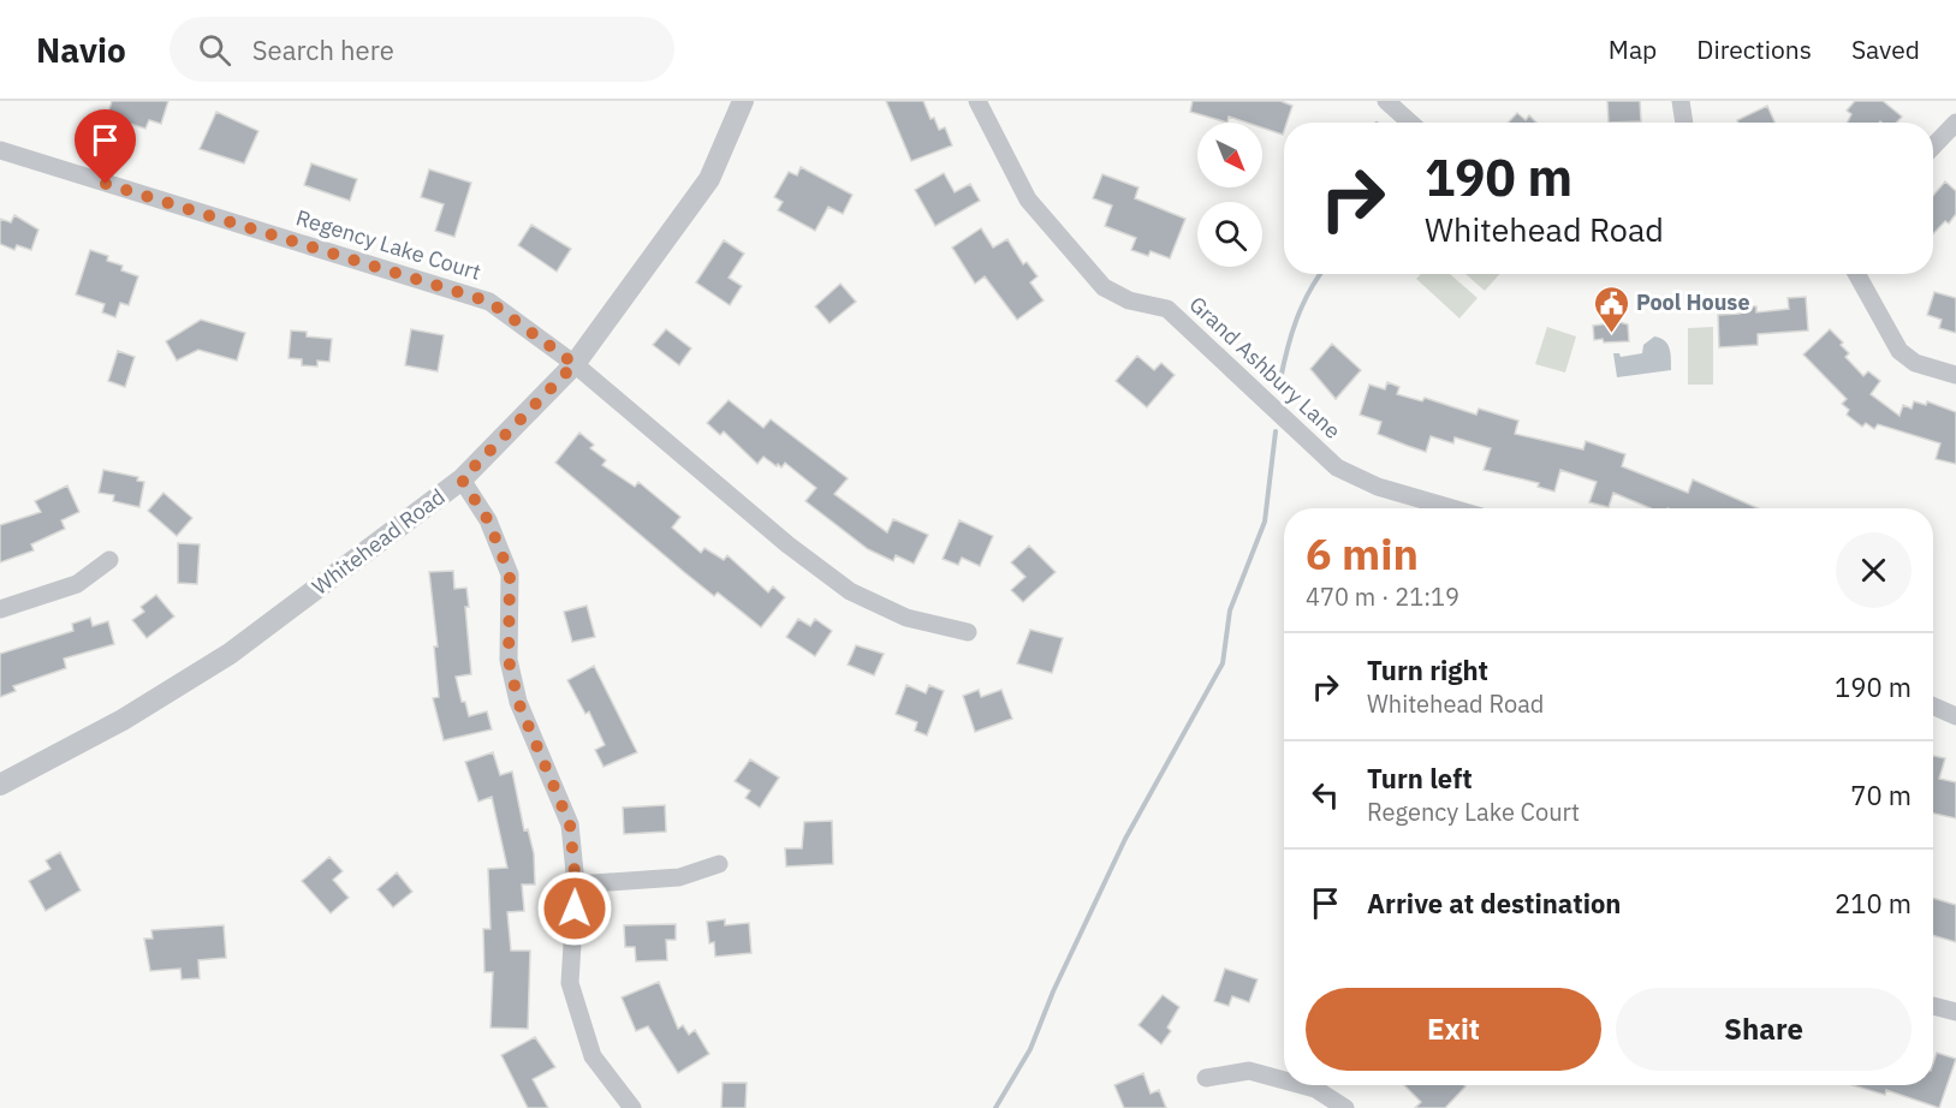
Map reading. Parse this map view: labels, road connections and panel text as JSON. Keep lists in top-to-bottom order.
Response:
{
  "streets": {
    "street": ["Regency Lake Court", "Grand Ashbury Lane", "Whitehead Road"]
  },
  "crossings": [
    ["Regency Lake Court", "Whitehead Road"]
  ],
  "places": {
    "public building": ["Pool House"]
  },
  "north": "bottom right",
  "page": {
    "header": "Navio",
    "search": "Search here",
    "nav": ["Map", "Directions", "Saved"],
    "turn": ["190 m", "Whitehead Road"],
    "heading": ["6 min", "470 m · 21:19"],
    "list": [
      {
        "name": "Turn right",
        "note": "Whitehead Road",
        "value": "190 m"
      },
      {
        "name": "Turn left",
        "note": "Regency Lake Court",
        "value": "70 m"
      },
      {
        "name": "Arrive at destination",
        "value": "210 m"
      }
    ],
    "buttons": ["Exit", "Share"]
  }
}
